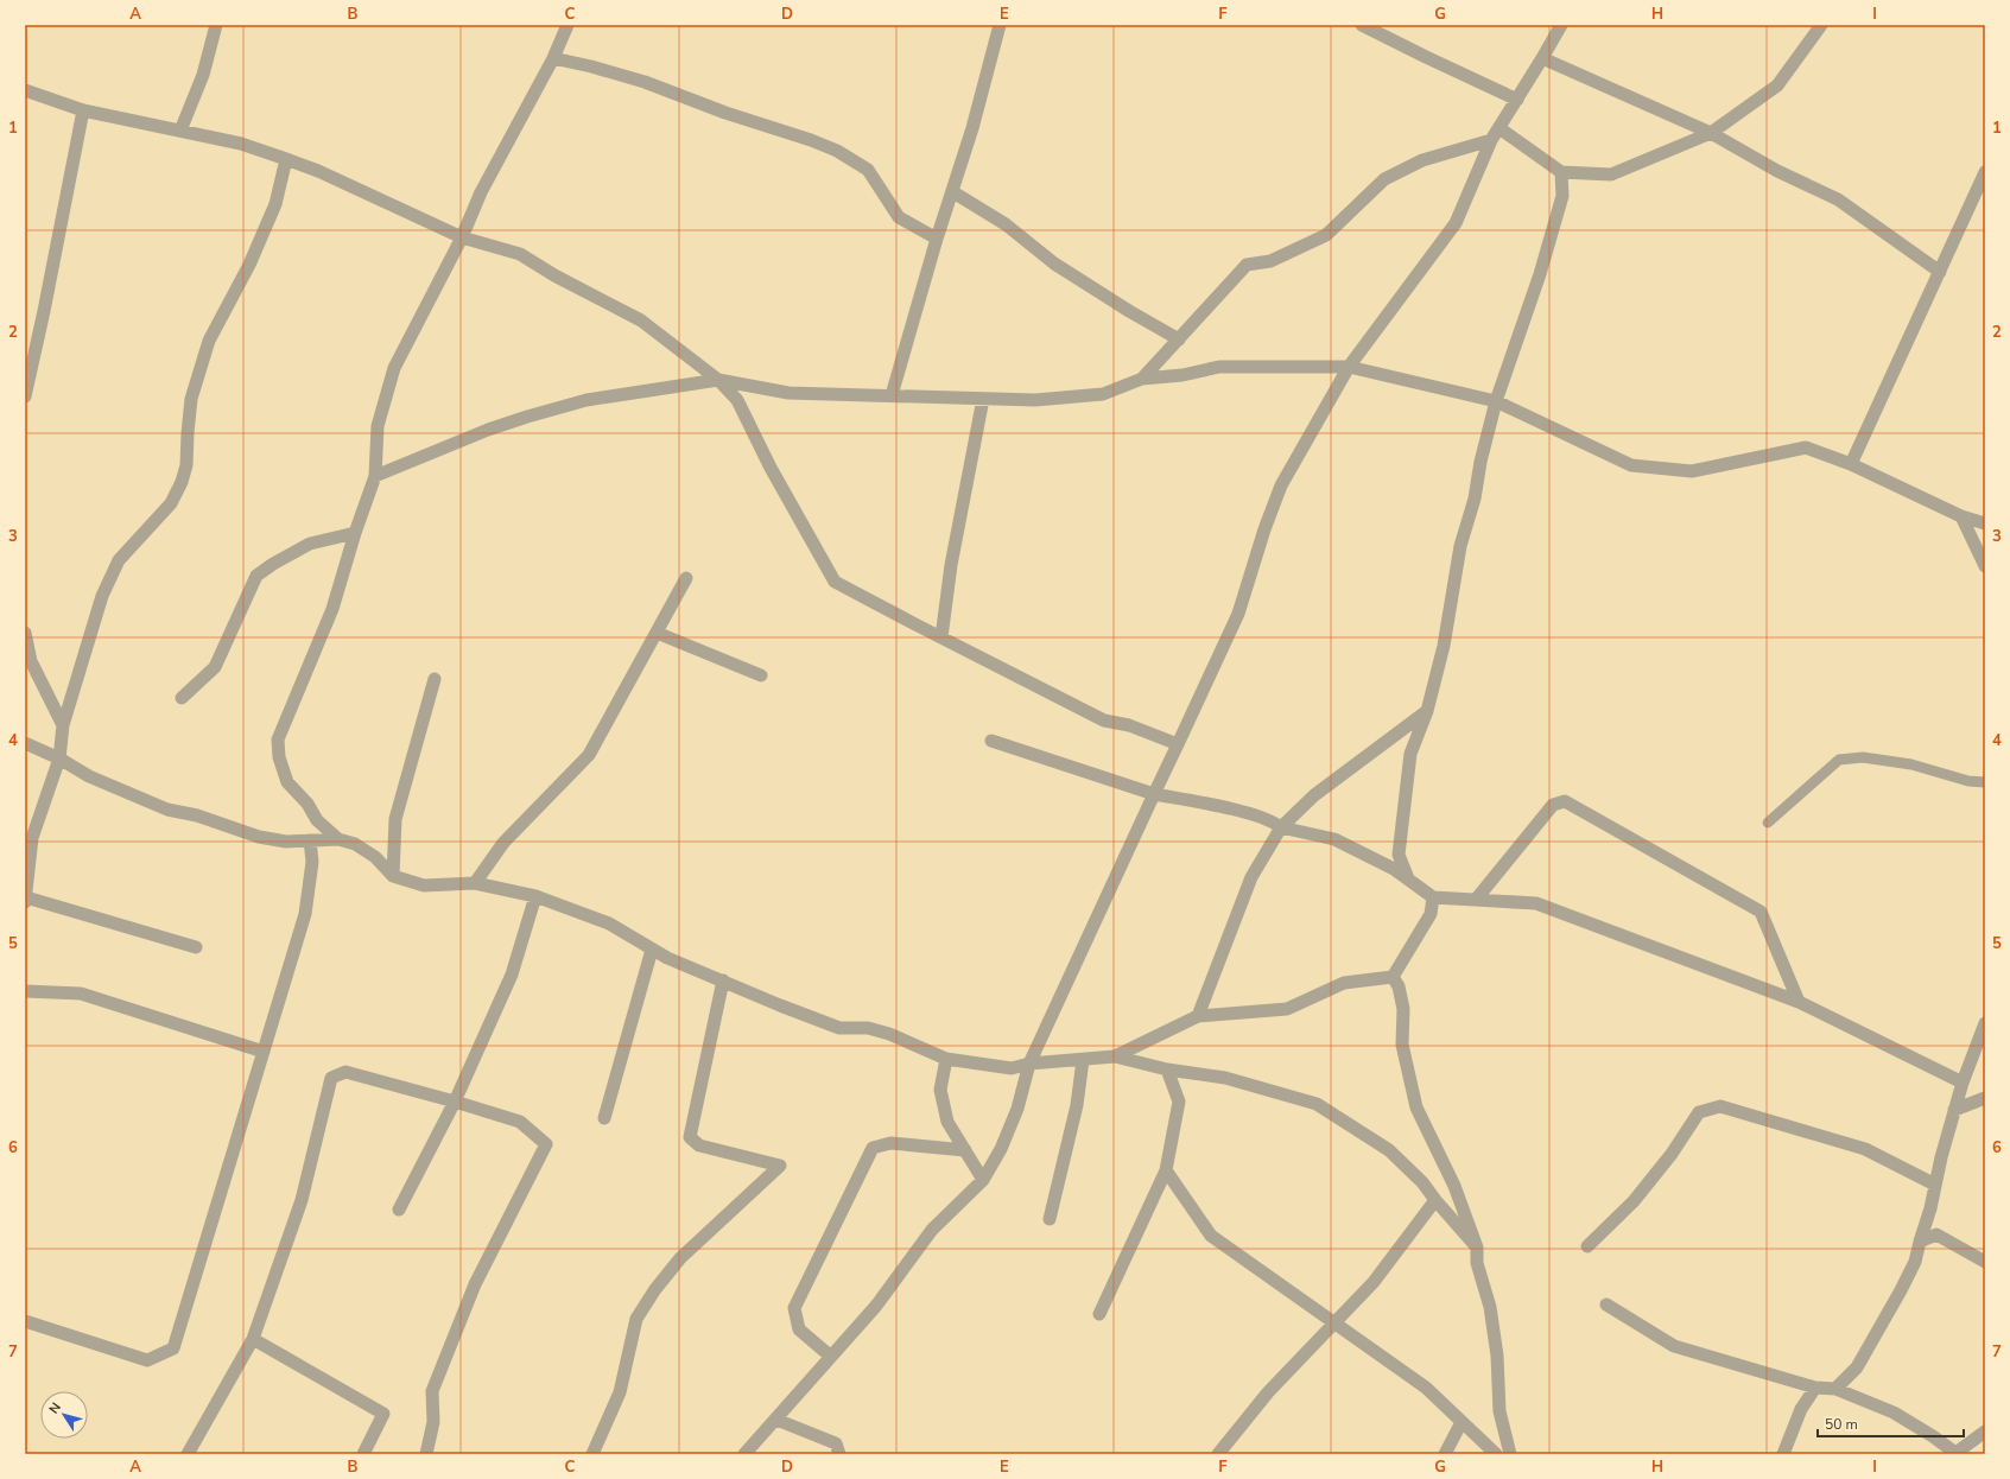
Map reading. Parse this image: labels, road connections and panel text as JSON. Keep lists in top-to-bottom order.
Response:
{
  "scale_bar": "50 m",
  "north": "top left",
  "grid": {
    "columns": [
      "A",
      "B",
      "C",
      "D",
      "E",
      "F",
      "G",
      "H",
      "I"
    ],
    "rows": [
      "1",
      "2",
      "3",
      "4",
      "5",
      "6",
      "7"
    ]
  }
}
